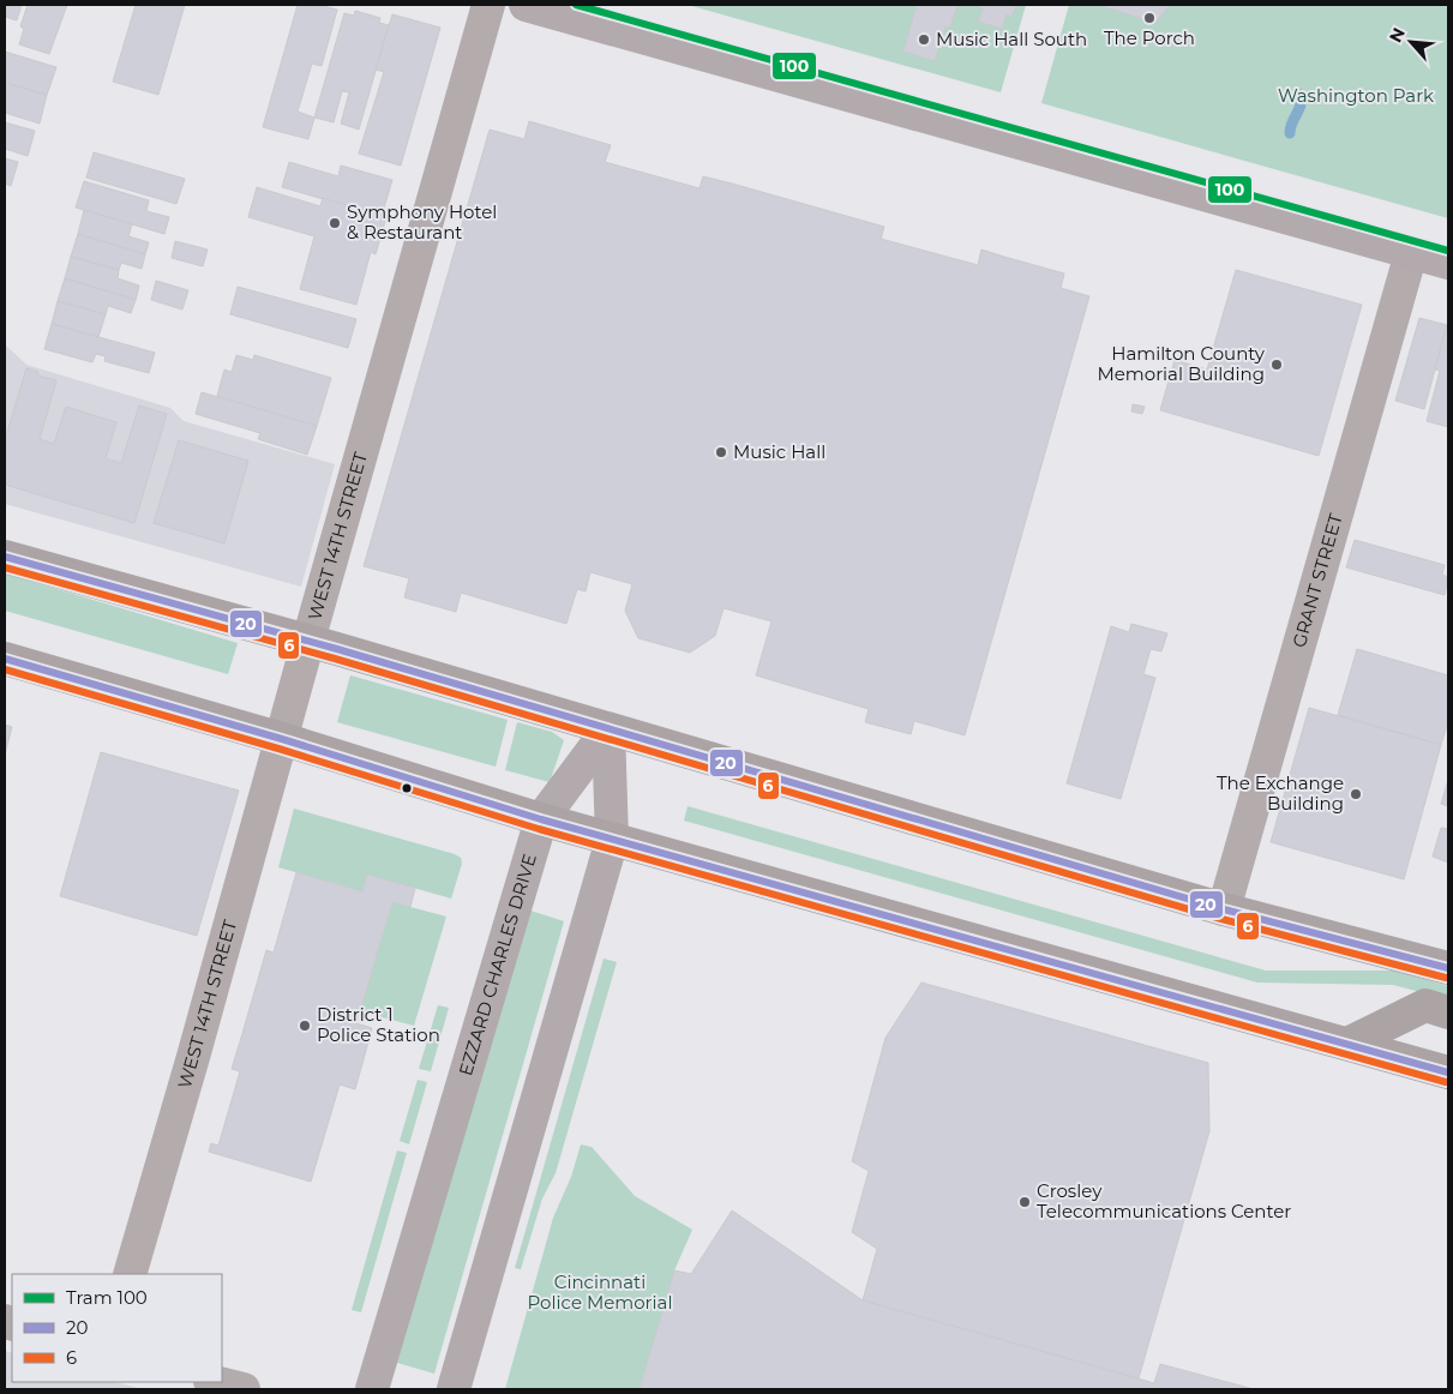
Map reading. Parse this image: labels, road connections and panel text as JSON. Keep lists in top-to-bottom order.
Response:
{
  "streets": {
    "main road": ["EZZARD CHARLES DRIVE"],
    "street": ["WEST 14TH STREET", "GRANT STREET"]
  },
  "parks": ["Washington Park", "Cincinnati Police Memorial"],
  "places": [
    "The Porch",
    "Music Hall South",
    "Symphony Hotel & Restaurant",
    "Hamilton County Memorial Building",
    "Music Hall",
    "The Exchange Building",
    "District 1 Police Station",
    "Crosley Telecommunications Center"
  ],
  "lines": ["tram line 100", "transit line 20", "transit line 6"],
  "legend": ["Tram 100", "20", "6"],
  "north": "top left"
}
